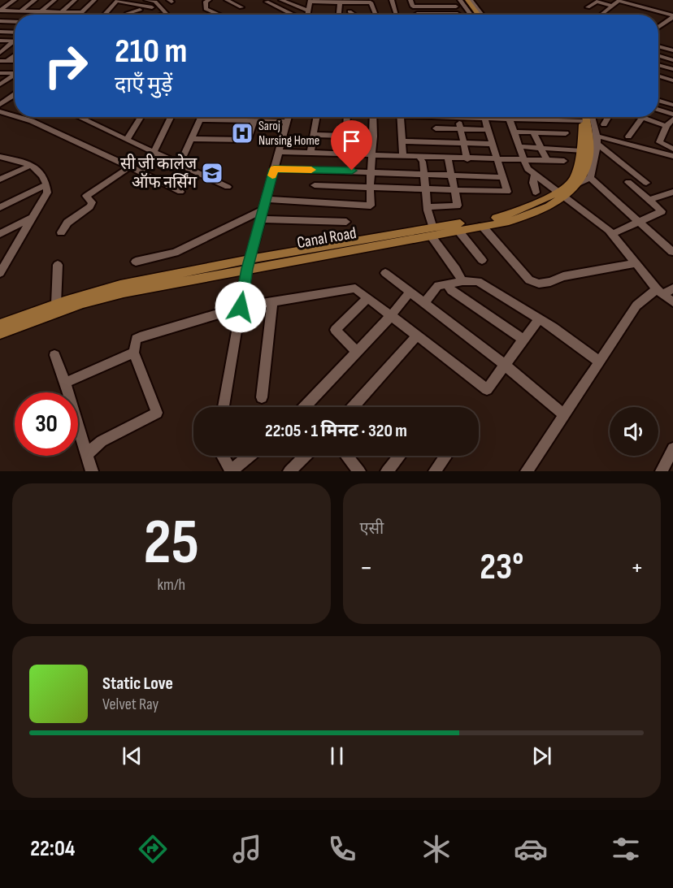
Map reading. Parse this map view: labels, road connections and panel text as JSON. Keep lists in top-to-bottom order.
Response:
{
  "streets": {
    "main road": ["Canal Road"]
  },
  "places": {
    "hospital": ["Saroj Nursing Home"],
    "school or university": ["सी जी कालेज ऑफ नर्सिंग"]
  },
  "page": {
    "turn": ["210 m", "दाएँ मुड़ें"],
    "limit": "30",
    "trip": "22:05 · 1 मिनट · 320 m",
    "tile": [
      ["25", "km/h"],
      "एसी"
    ],
    "heat": ["−", "23°", "+"],
    "song": ["Static Love", "Velvet Ray"],
    "tabs": "22:04"
  }
}
